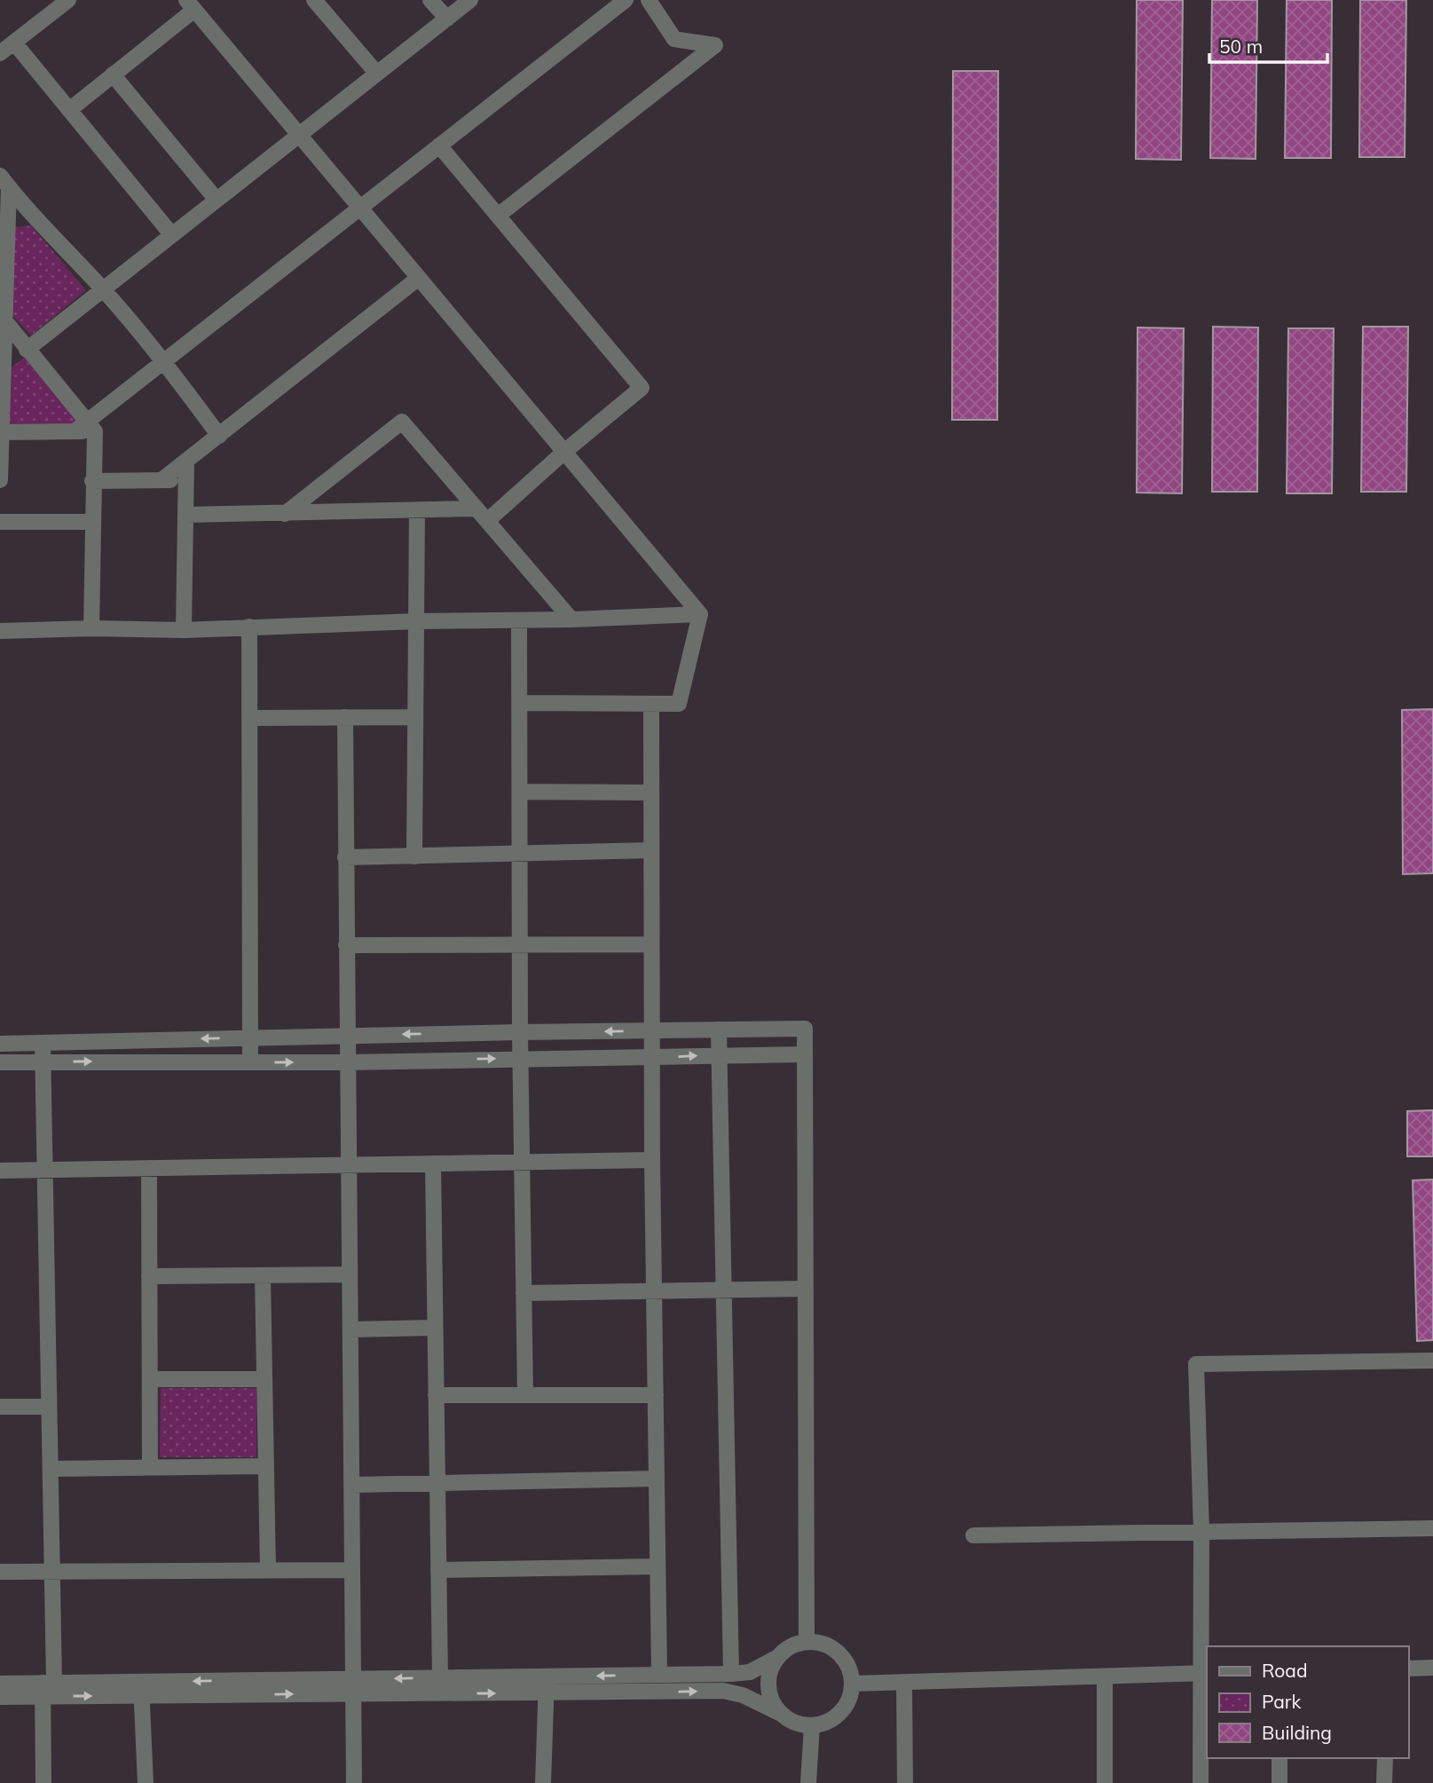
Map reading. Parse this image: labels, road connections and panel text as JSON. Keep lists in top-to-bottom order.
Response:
{
  "legend": ["Road", "Park", "Building"],
  "scale_bar": "50 m"
}
